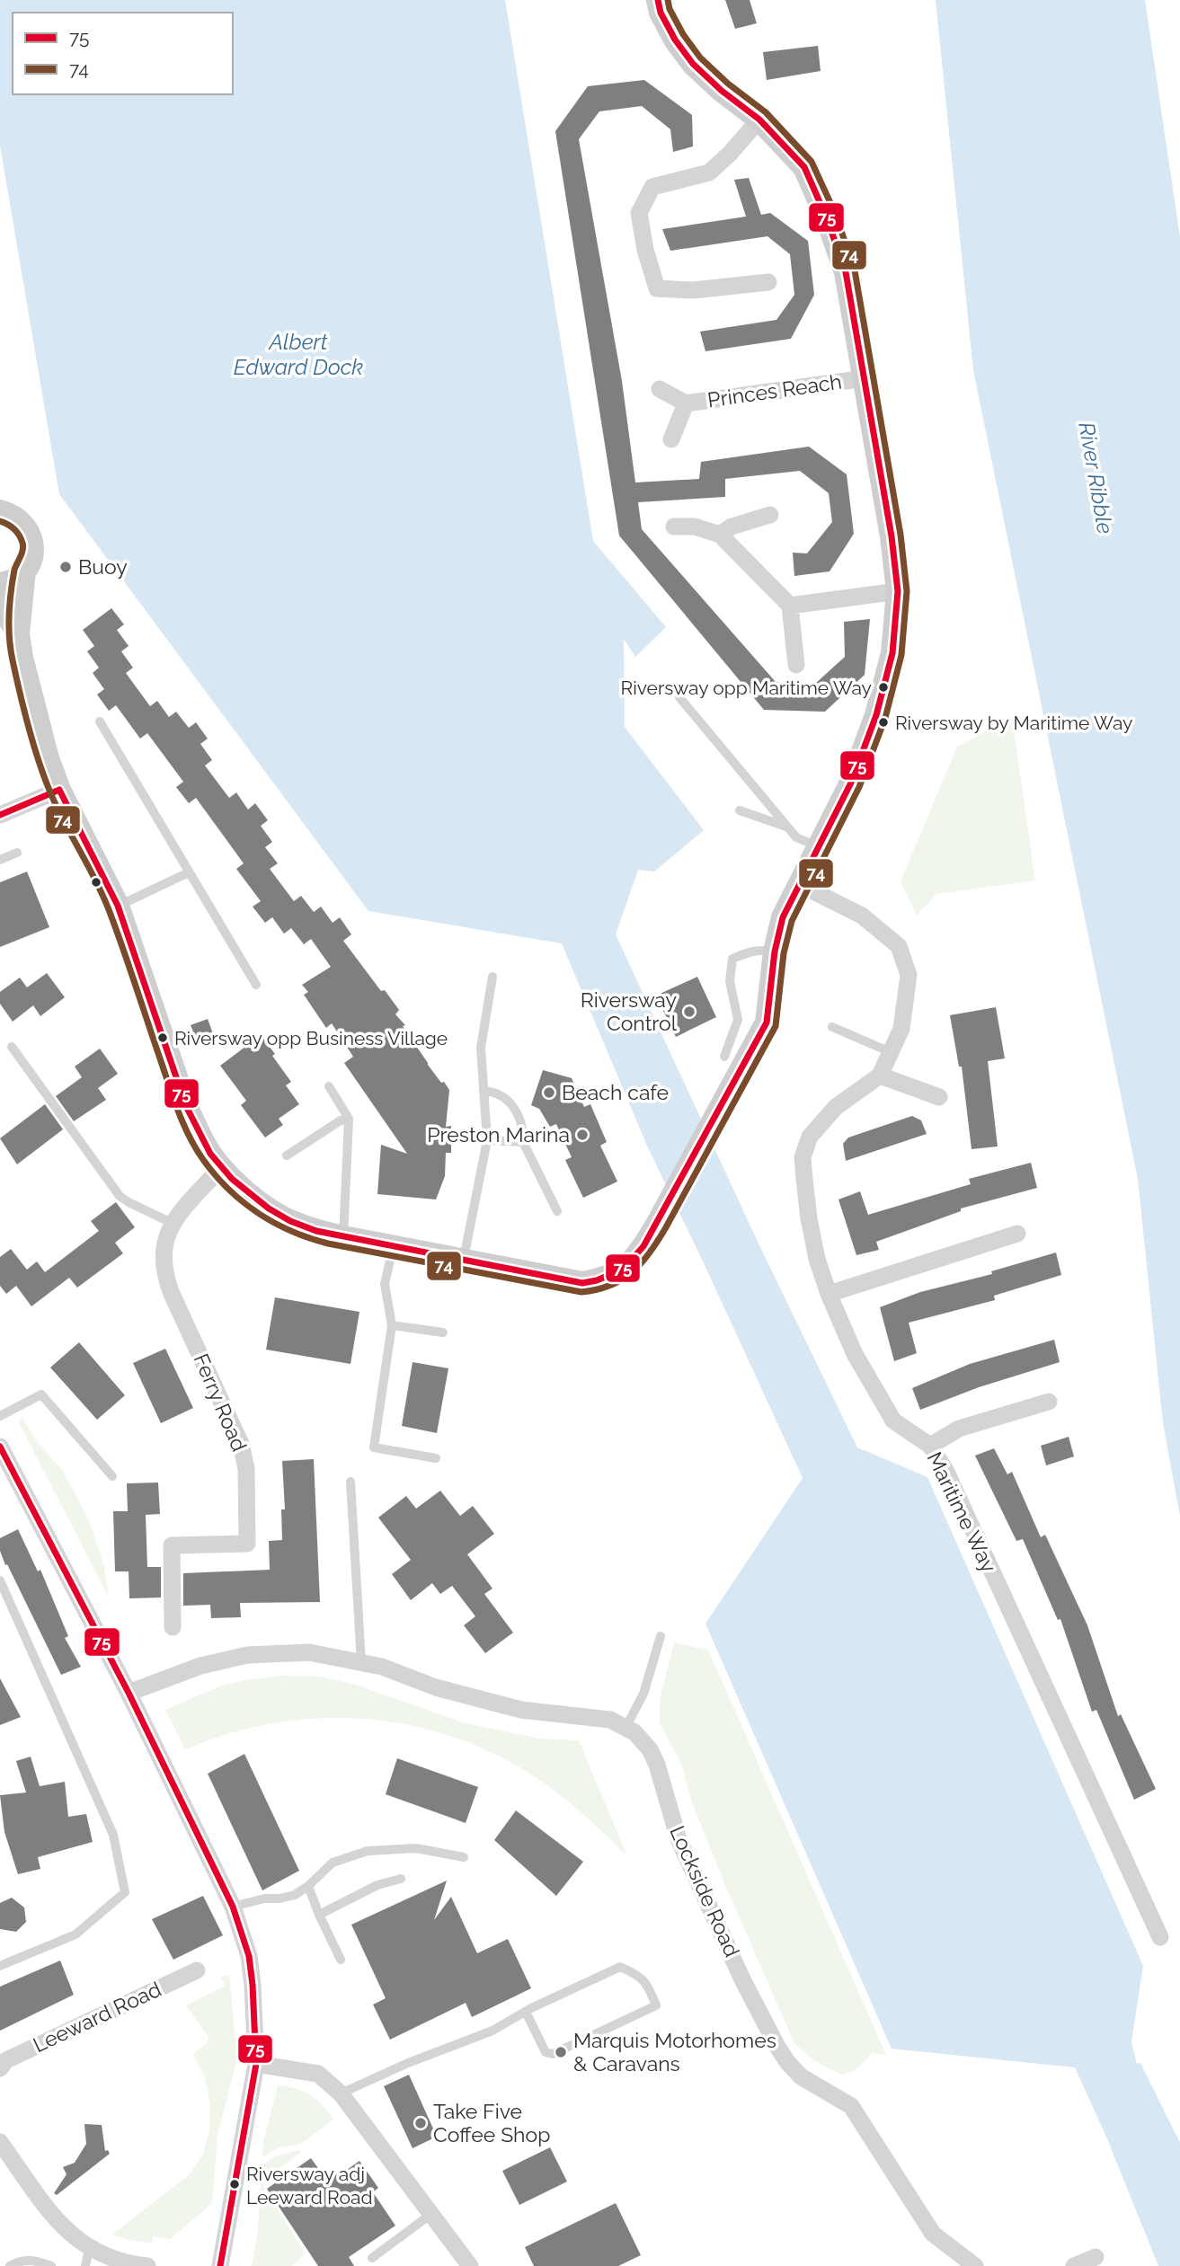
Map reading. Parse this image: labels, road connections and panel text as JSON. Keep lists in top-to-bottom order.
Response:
{
  "streets": {
    "street": [
      "Princes Reach",
      "Ferry Road",
      "Maritime Way",
      "Lockside Road",
      "Leeward Road"
    ]
  },
  "water": ["Albert Edward Dock", "River Ribble"],
  "places": [
    "Buoy",
    "Riversway opp Maritime Way",
    "Riversway by Maritime Way",
    "Riversway Control",
    "Riversway opp Business Village",
    "Beach cafe",
    "Preston Marina",
    "Marquis Motorhomes & Caravans",
    "Take Five Coffee Shop",
    "Riversway adj Leeward Road"
  ],
  "lines": ["transit line 75", "transit line 74"],
  "legend": ["75", "74"]
}
